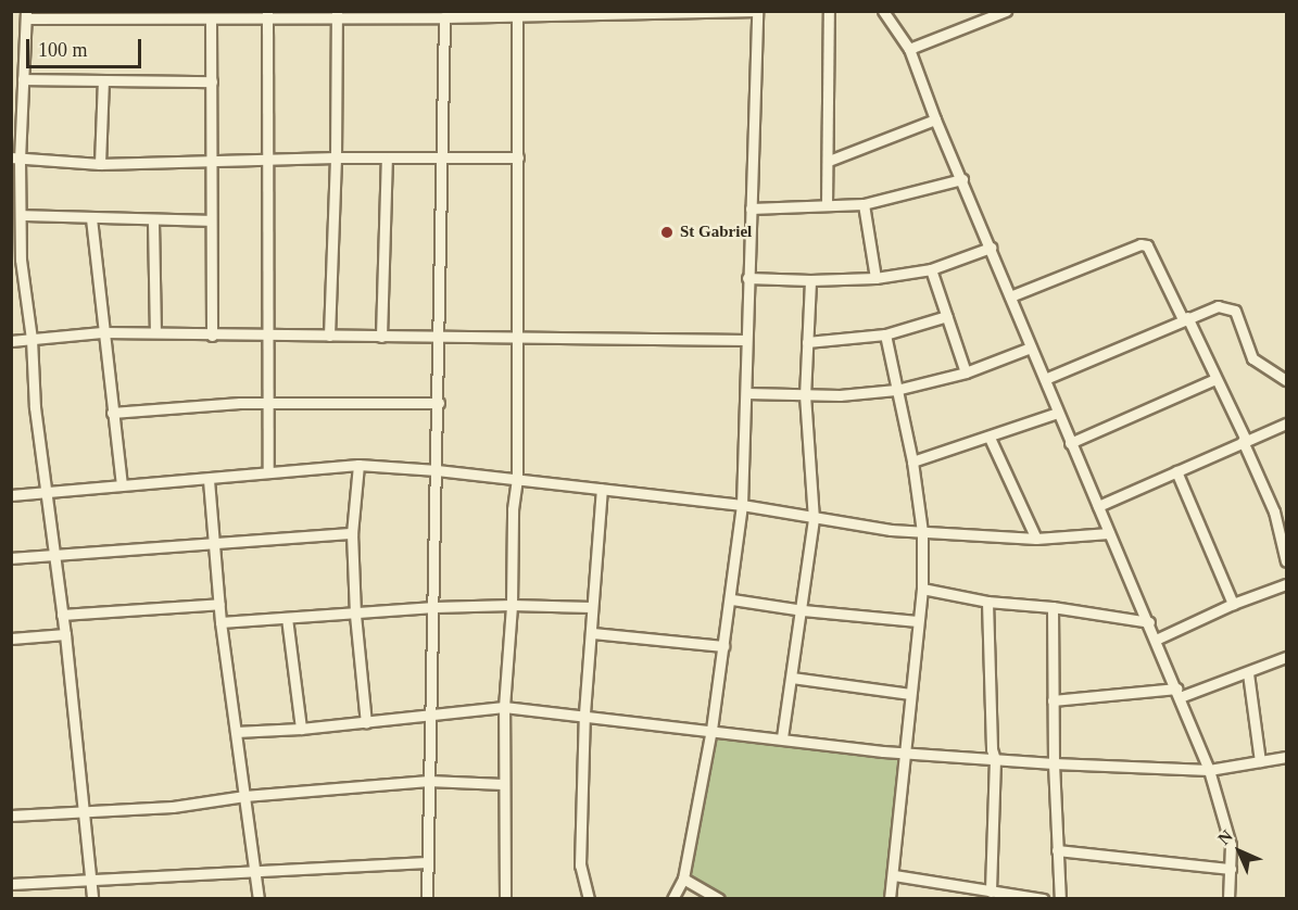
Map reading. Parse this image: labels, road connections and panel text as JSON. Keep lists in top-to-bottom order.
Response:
{
  "places": ["St Gabriel"],
  "scale_bar": "100 m",
  "north": "top left"
}
